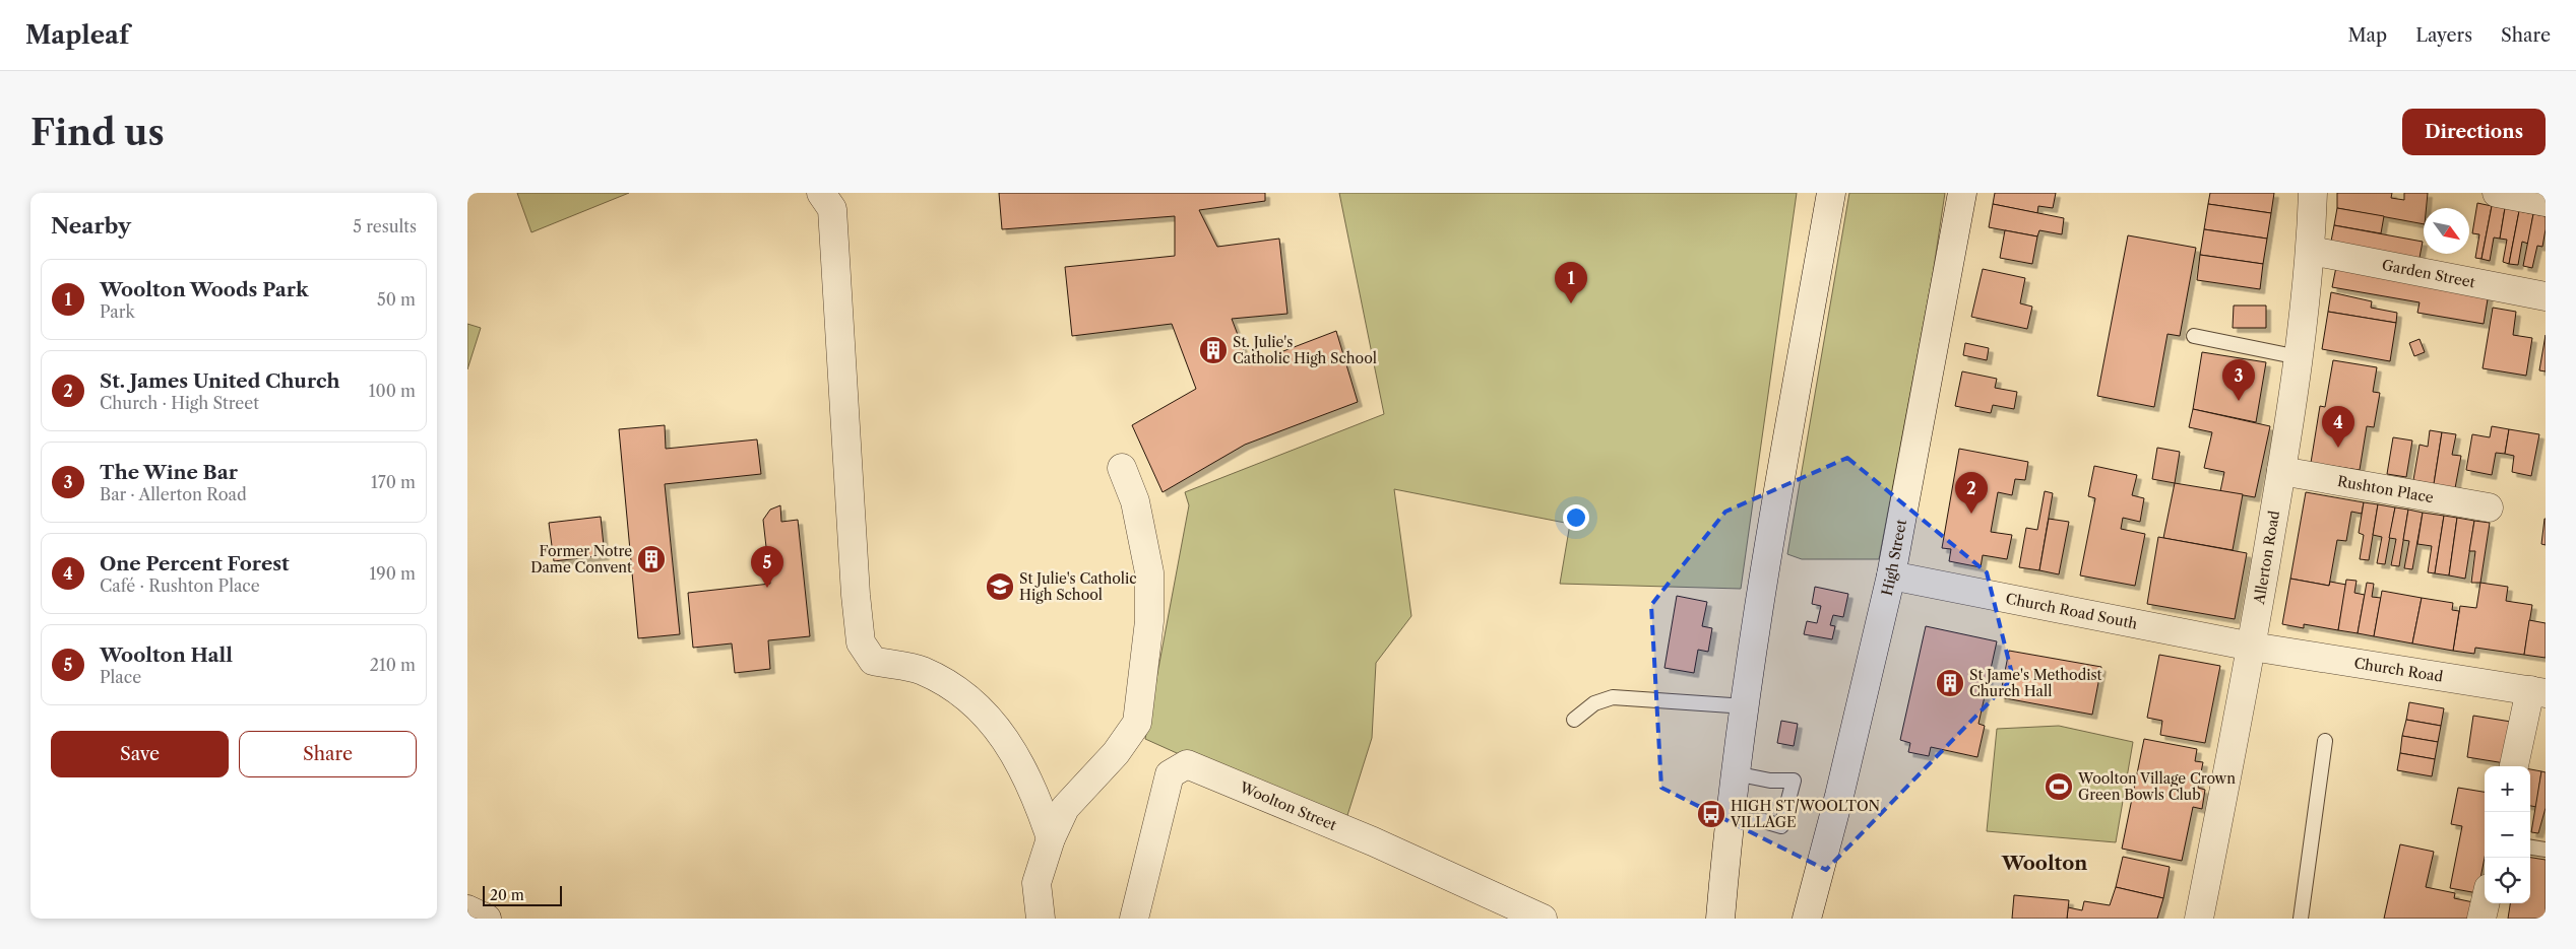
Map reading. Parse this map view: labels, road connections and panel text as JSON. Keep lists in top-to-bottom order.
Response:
{
  "streets": {
    "street": [
      "Garden Street",
      "Rushton Place",
      "Allerton Road",
      "High Street",
      "Church Road South",
      "Church Road",
      "Woolton Street"
    ]
  },
  "crossings": [
    ["Garden Street", "Allerton Road"],
    ["Rushton Place", "Allerton Road"],
    ["Allerton Road", "Church Road South"],
    ["Allerton Road", "Church Road"],
    ["High Street", "Church Road South"],
    ["Church Road South", "Church Road"]
  ],
  "districts": ["Woolton"],
  "places": {
    "building": ["St. Julie's Catholic High School", "Former Notre Dame Convent", "St Jame's Methodist Church Hall"],
    "school or university": ["St Julie's Catholic High School"],
    "sports": ["Woolton Village Crown Green Bowls Club"],
    "bus stop": ["HIGH ST/WOOLTON VILLAGE"]
  },
  "scale_bar": "20 m",
  "north": "bottom right",
  "page": {
    "header": "Mapleaf",
    "nav": ["Map", "Layers", "Share"],
    "buttons": [
      "Directions",
      ["Save", "Share"]
    ],
    "title": "Find us",
    "heading": ["Nearby", "5 results"],
    "list": [
      {
        "mark": "1",
        "name": "Woolton Woods Park",
        "note": "Park",
        "value": "50 m"
      },
      {
        "mark": "2",
        "name": "St. James United Church",
        "note": "Church · High Street",
        "value": "100 m"
      },
      {
        "mark": "3",
        "name": "The Wine Bar",
        "note": "Bar · Allerton Road",
        "value": "170 m"
      },
      {
        "mark": "4",
        "name": "One Percent Forest",
        "note": "Café · Rushton Place",
        "value": "190 m"
      },
      {
        "mark": "5",
        "name": "Woolton Hall",
        "note": "Place",
        "value": "210 m"
      }
    ],
    "pins": [
      "1",
      "3",
      "4",
      "2",
      "5"
    ],
    "map_buttons": ["+", "−"],
    "scale": "20 m"
  }
}
